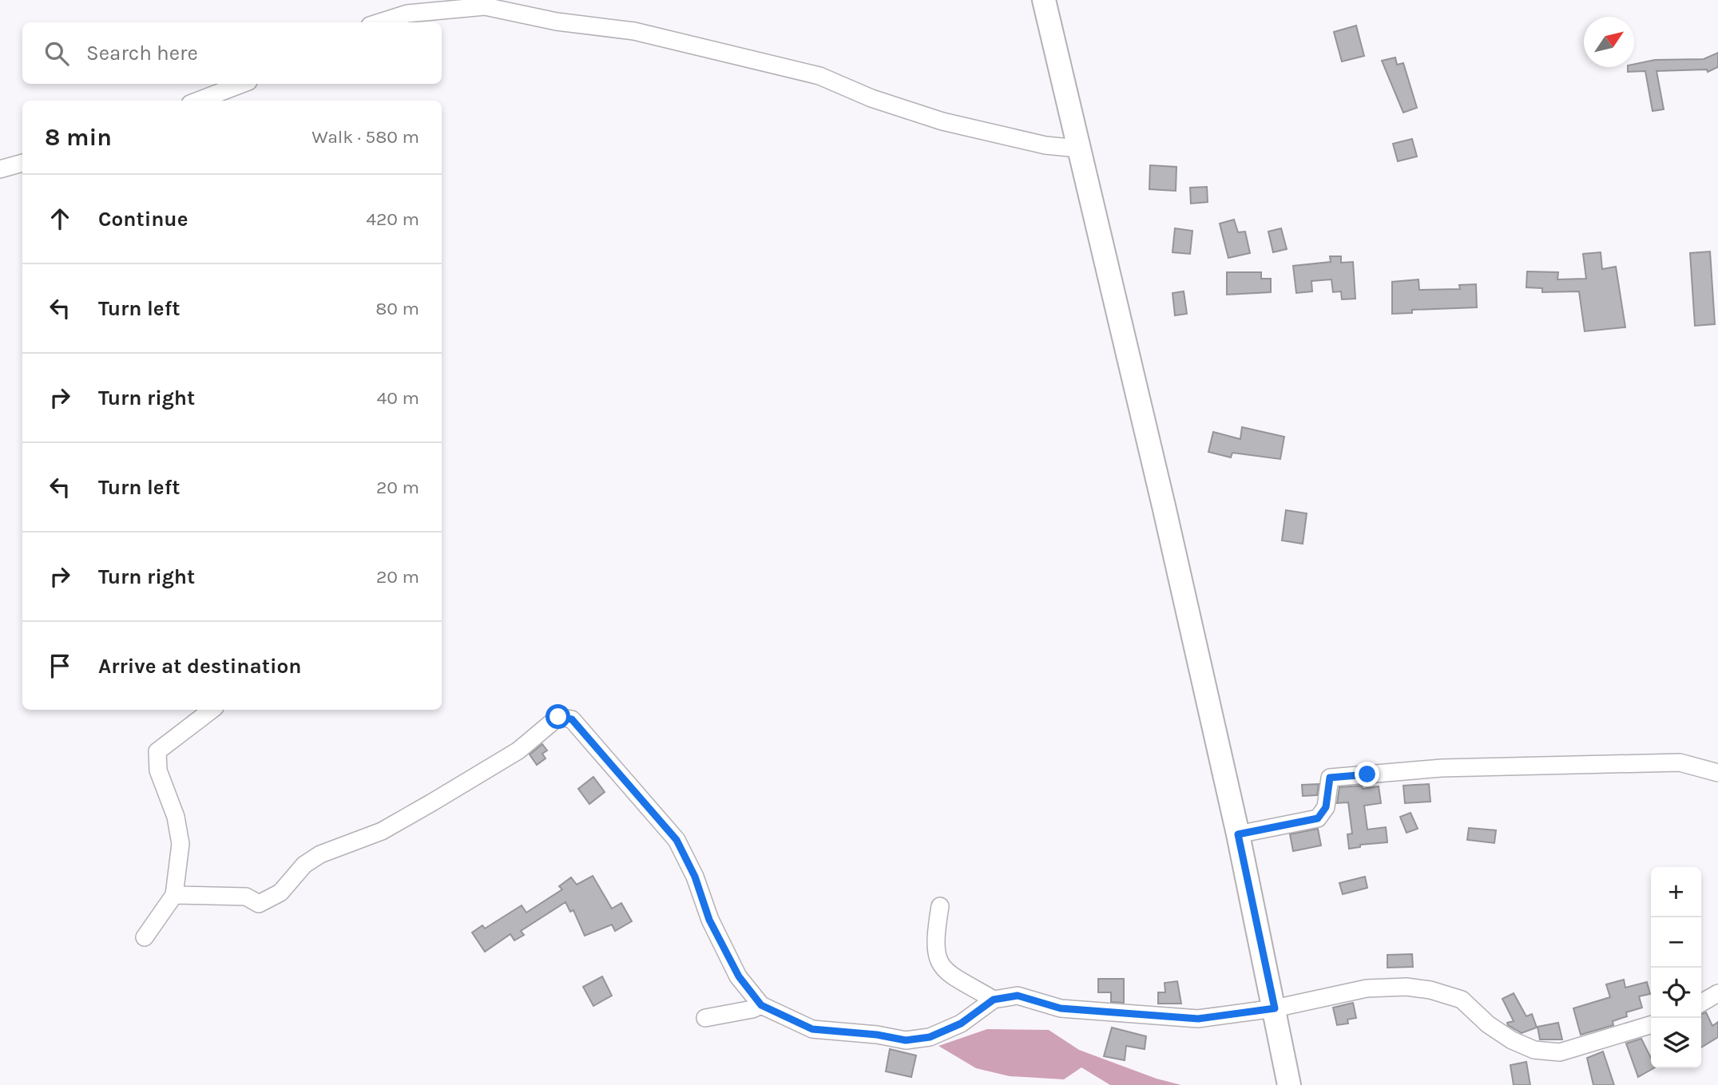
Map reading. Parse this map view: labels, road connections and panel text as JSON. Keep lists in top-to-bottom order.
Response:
{
  "north": "top right",
  "page": {
    "search": "Search here",
    "heading": ["8 min", "Walk · 580 m"],
    "list": [
      ["Continue", "420 m"],
      ["Turn left", "80 m"],
      ["Turn right", "40 m"],
      ["Turn left", "20 m"],
      ["Turn right", "20 m"],
      "Arrive at destination"
    ],
    "map_buttons": ["+", "−"]
  }
}
